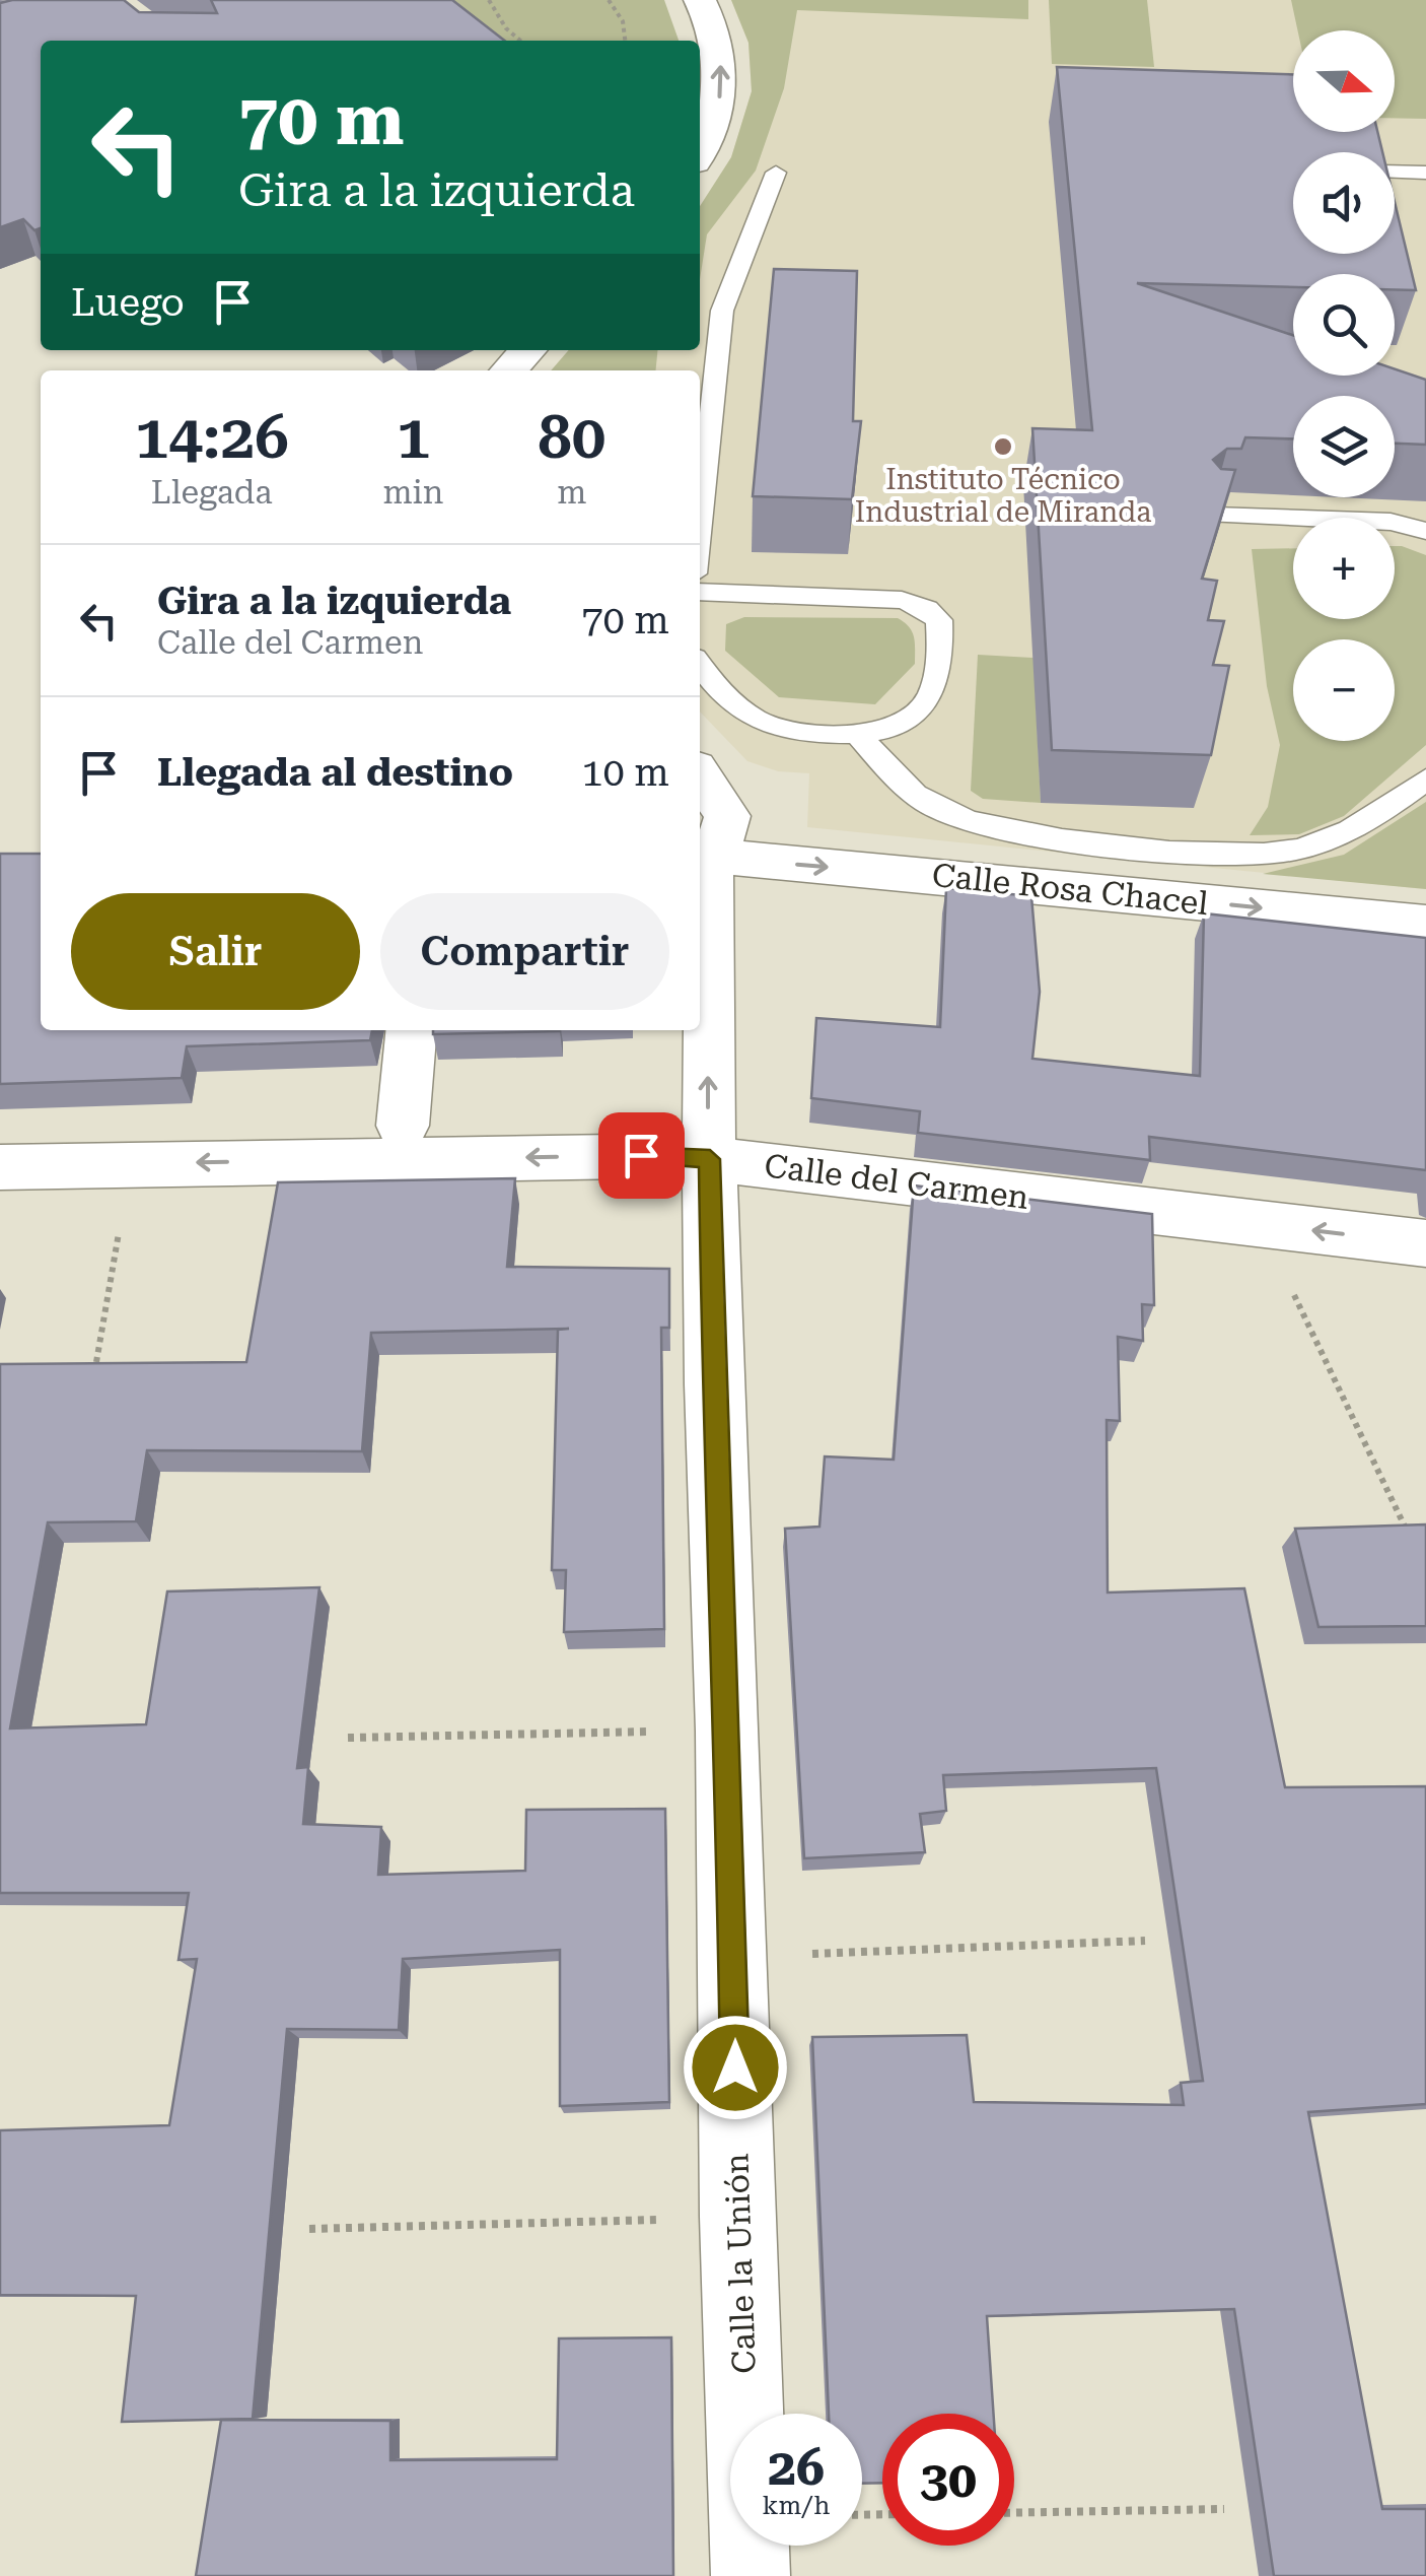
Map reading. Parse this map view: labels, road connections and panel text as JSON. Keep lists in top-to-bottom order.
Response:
{
  "streets": {
    "street": ["Calle Rosa Chacel", "Calle del Carmen", "Calle la Unión"]
  },
  "crossings": [
    ["Calle Rosa Chacel", "Calle la Unión"],
    ["Calle del Carmen", "Calle la Unión"]
  ],
  "one_way": ["Calle Rosa Chacel", "Calle del Carmen"],
  "places": ["Instituto Técnico Industrial de Miranda"],
  "north": "right",
  "page": {
    "map_buttons": ["+", "−"],
    "turn": ["70 m", "Gira a la izquierda"],
    "then": "Luego",
    "eta": [
      "14:26",
      "Llegada",
      "1",
      "min",
      "80",
      "m"
    ],
    "list": [
      {
        "name": "Gira a la izquierda",
        "note": "Calle del Carmen",
        "value": "70 m"
      },
      {
        "name": "Llegada al destino",
        "value": "10 m"
      }
    ],
    "buttons": ["Salir", "Compartir"],
    "speed": "26 km/h",
    "limit": "30"
  }
}
